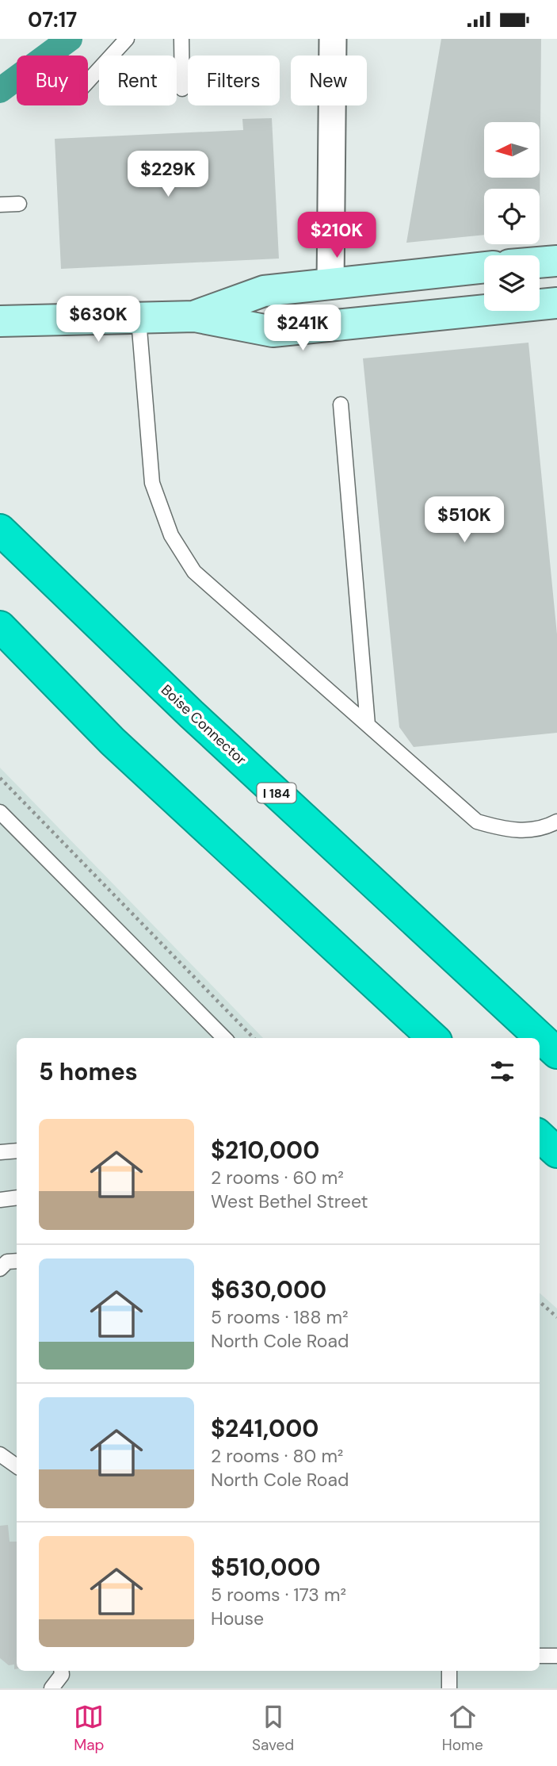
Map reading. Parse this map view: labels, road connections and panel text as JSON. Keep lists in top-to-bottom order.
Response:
{
  "streets": {
    "highway": ["Boise Connector", "I 184"]
  },
  "north": "left",
  "page": {
    "status": "07:17",
    "chip": [
      "Buy",
      "Rent",
      "Filters",
      "New"
    ],
    "price": [
      "$229K",
      "$210K",
      "$630K",
      "$241K",
      "$510K"
    ],
    "heading": "5 homes",
    "list": [
      {
        "name": "$210,000",
        "note": "2 rooms · 60 m² · West Bethel Street"
      },
      {
        "name": "$630,000",
        "note": "5 rooms · 188 m² · North Cole Road"
      },
      {
        "name": "$241,000",
        "note": "2 rooms · 80 m² · North Cole Road"
      },
      {
        "name": "$510,000",
        "note": "5 rooms · 173 m² · House"
      }
    ],
    "tabs": ["Map", "Saved", "Home"]
  }
}
